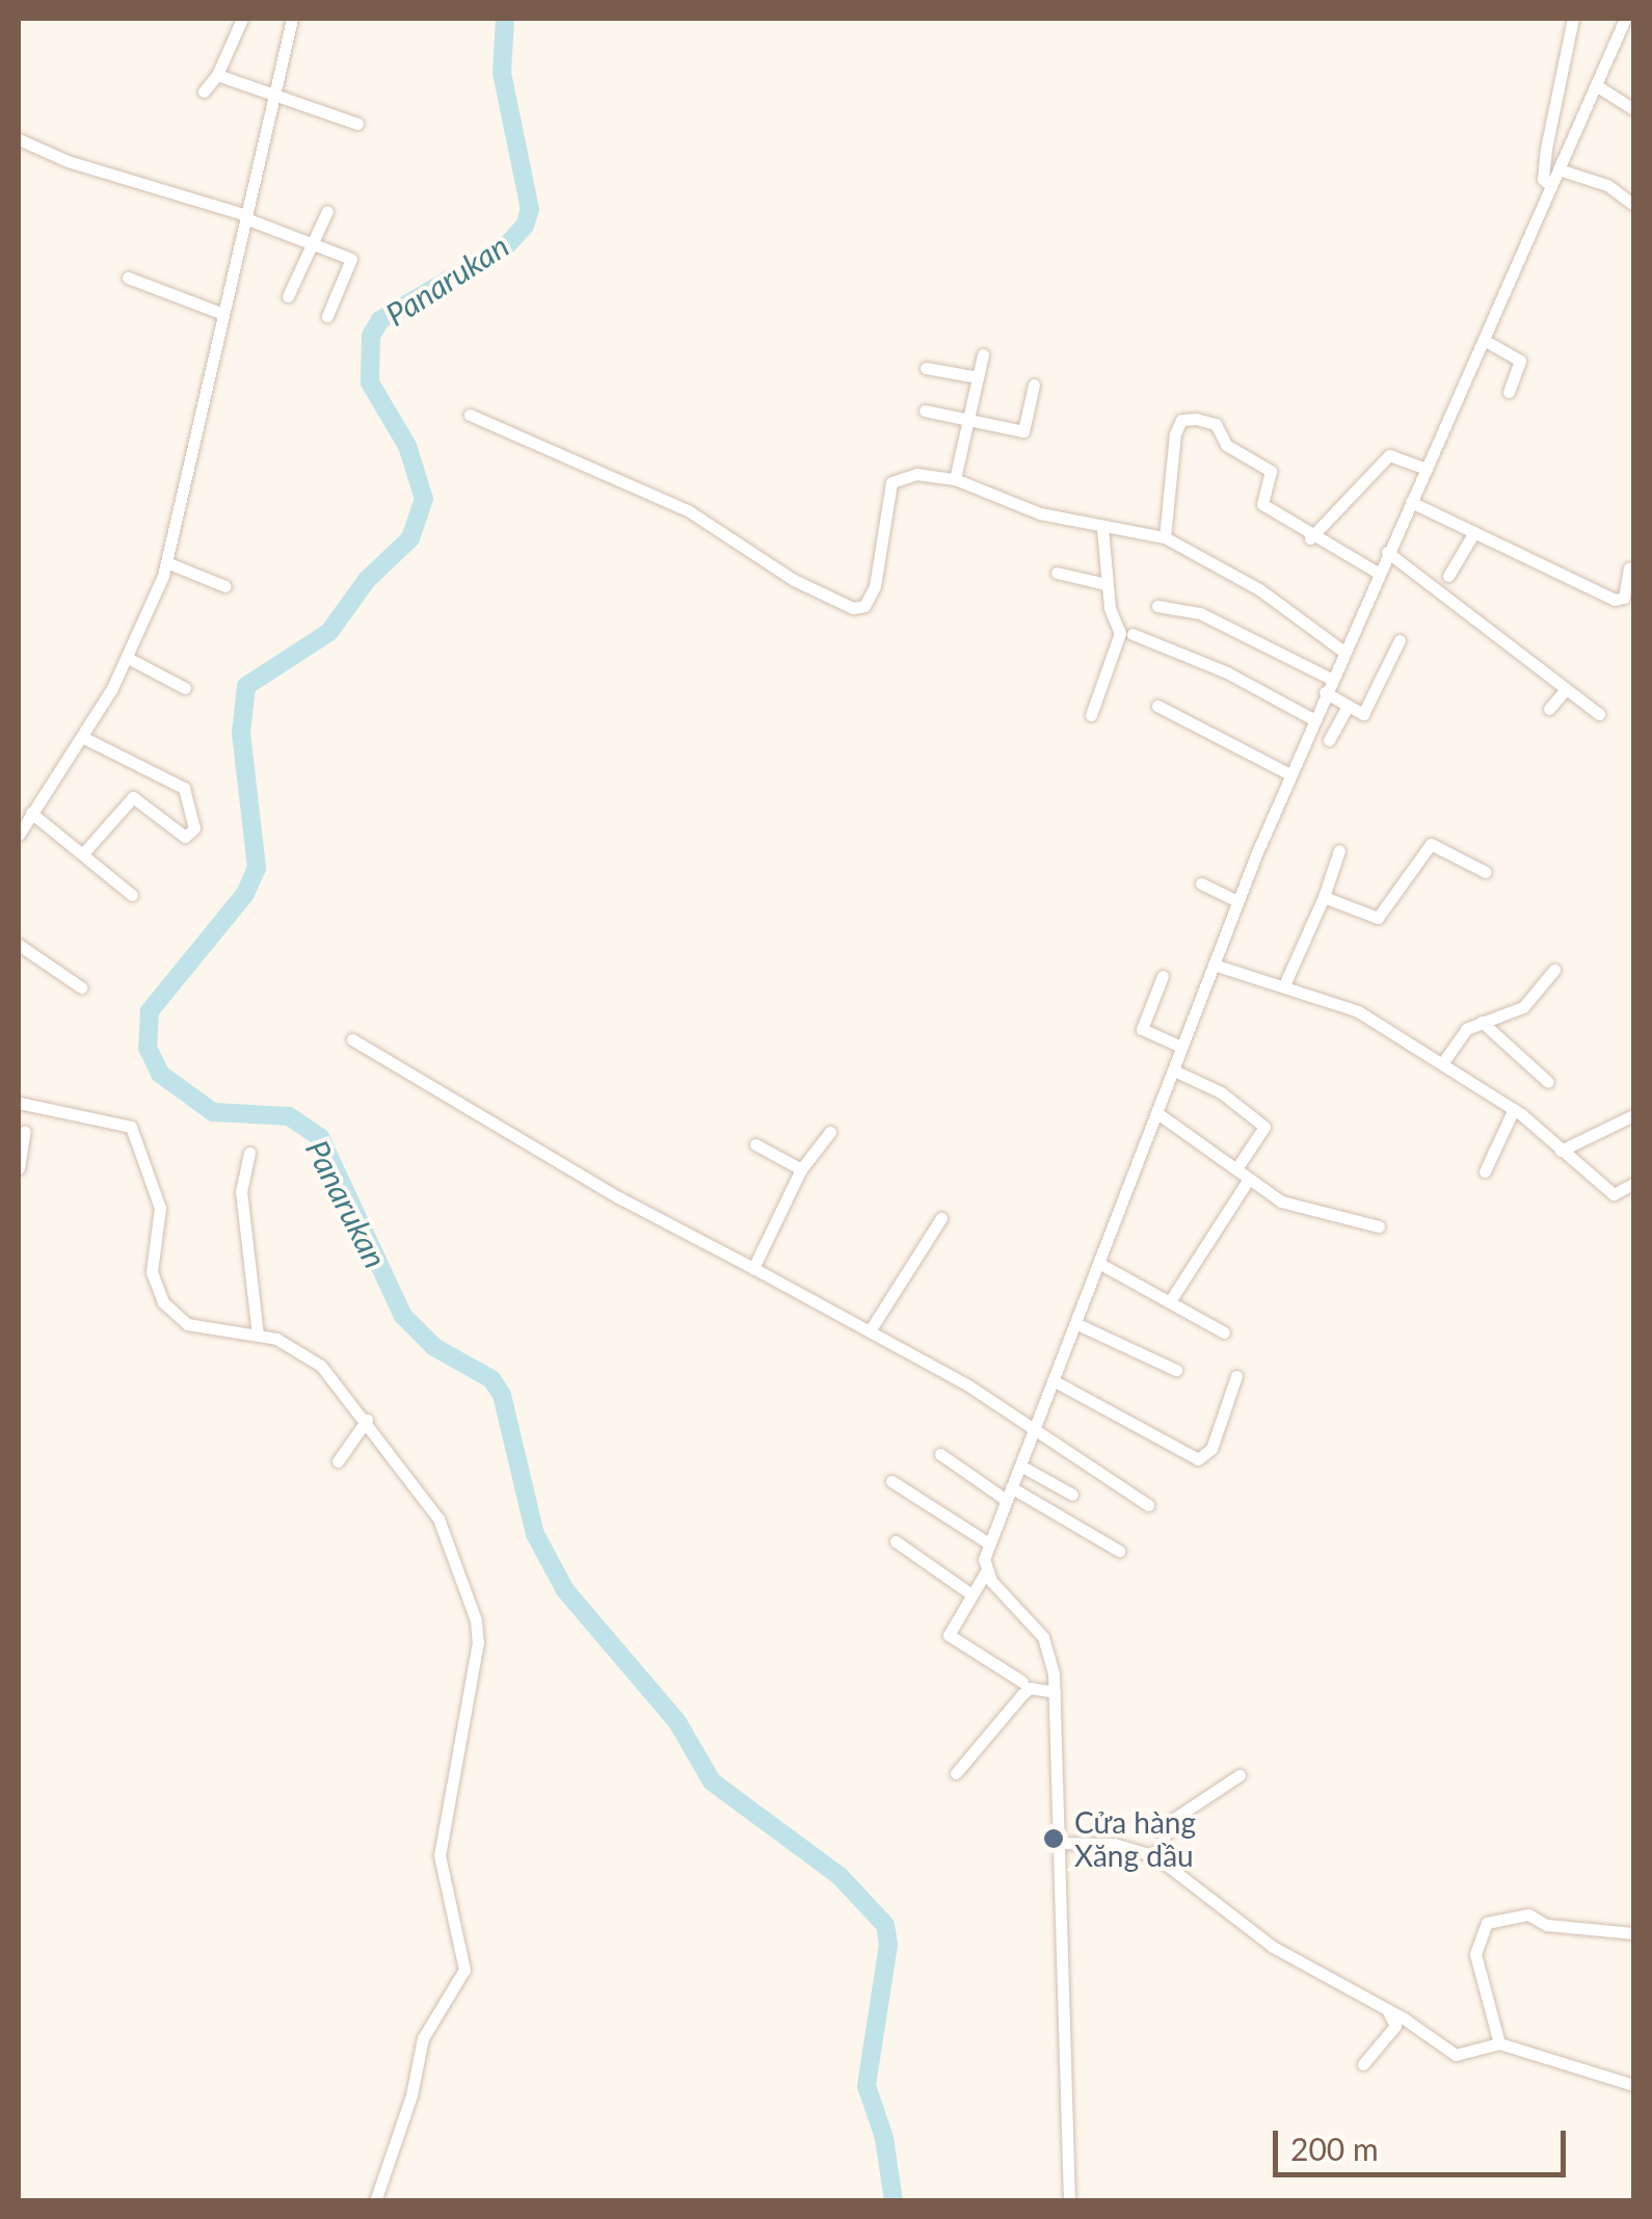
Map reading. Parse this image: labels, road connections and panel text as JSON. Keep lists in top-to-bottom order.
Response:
{
  "water": ["Panarukan"],
  "places": ["Cửa hàng Xăng dầu"],
  "scale_bar": "200 m"
}
